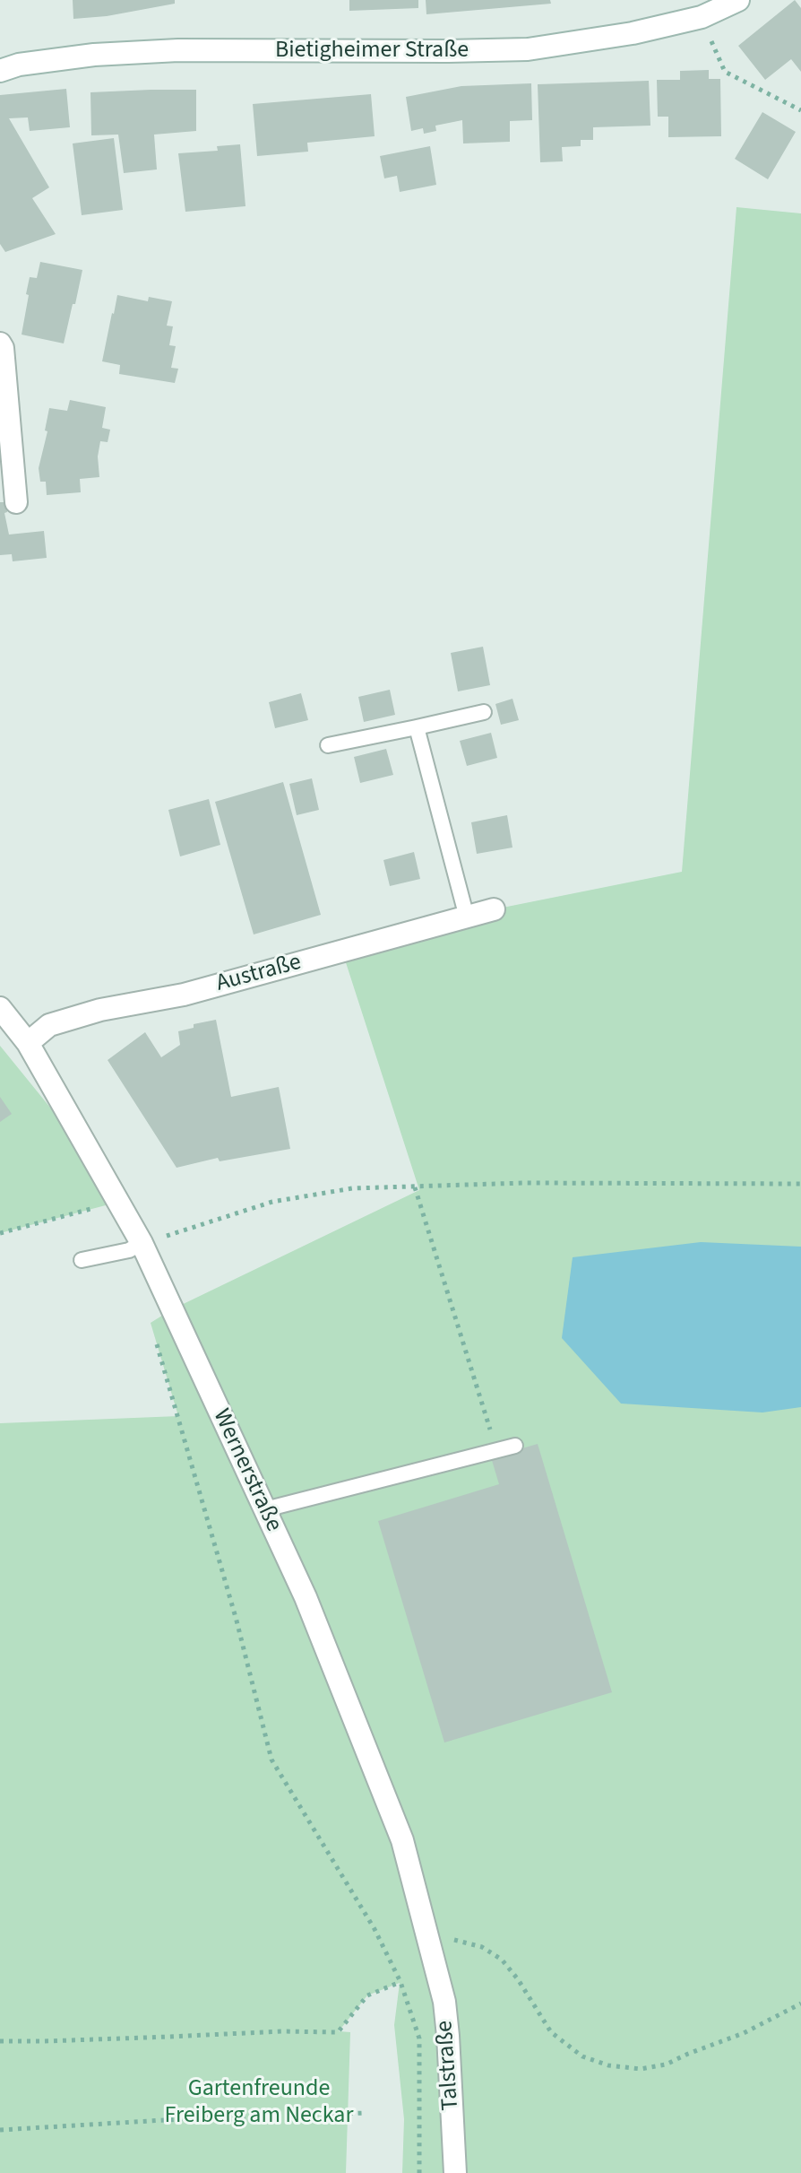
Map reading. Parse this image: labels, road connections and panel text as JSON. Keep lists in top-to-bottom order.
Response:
{
  "streets": {
    "street": [
      "Bietigheimer Straße",
      "Austraße",
      "Wernerstraße",
      "Talstraße"
    ]
  },
  "crossings": [
    ["Austraße", "Wernerstraße"],
    ["Wernerstraße", "Talstraße"]
  ],
  "parks": ["Gartenfreunde Freiberg am Neckar"]
}
